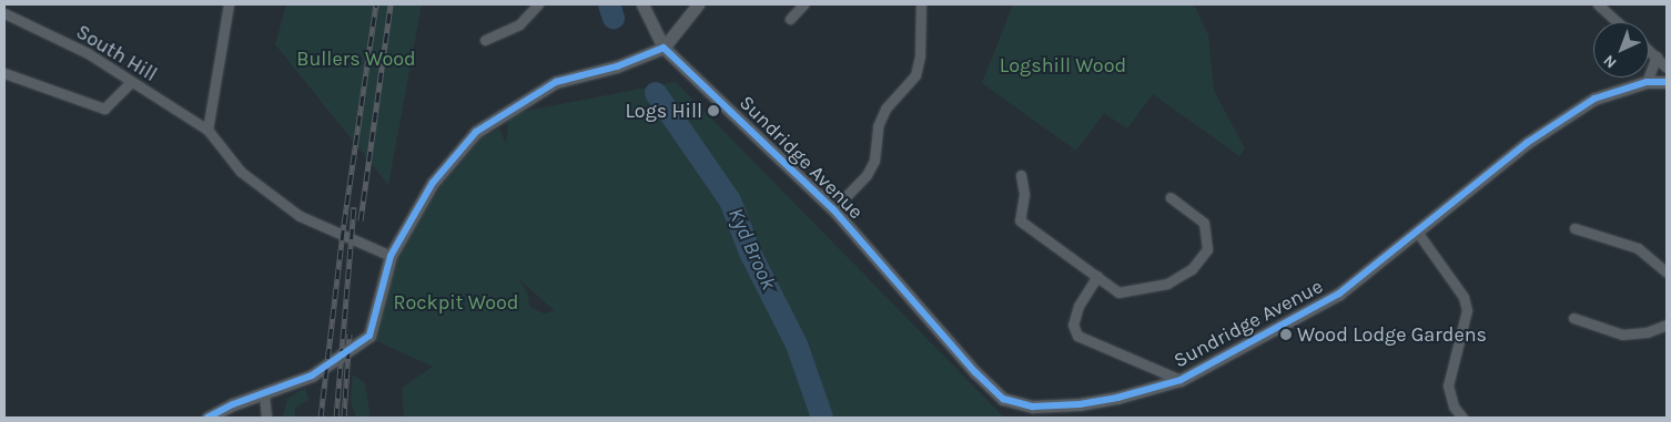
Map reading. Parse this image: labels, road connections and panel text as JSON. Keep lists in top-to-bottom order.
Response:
{
  "streets": {
    "street": ["South Hill", "Sundridge Avenue"]
  },
  "water": ["Kyd Brook"],
  "parks": ["Bullers Wood", "Logshill Wood", "Rockpit Wood"],
  "places": ["Logs Hill", "Wood Lodge Gardens"],
  "north": "bottom left"
}
